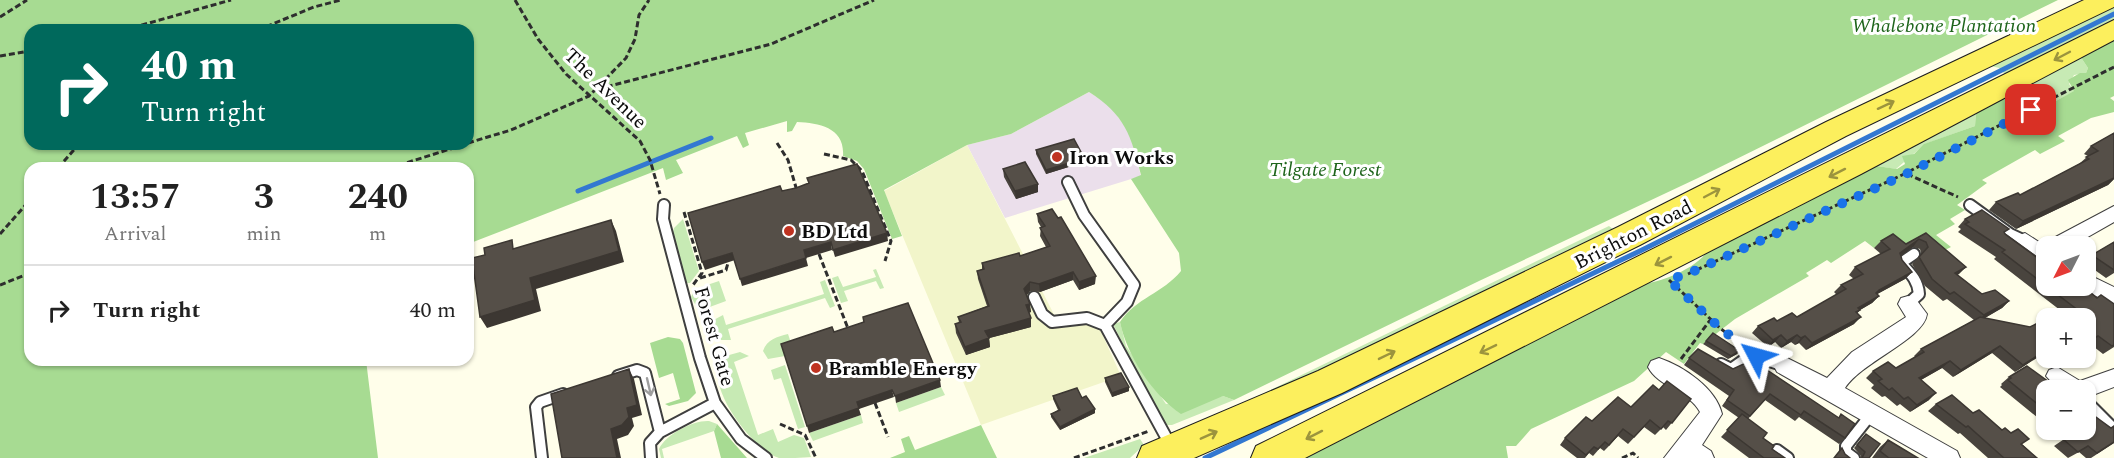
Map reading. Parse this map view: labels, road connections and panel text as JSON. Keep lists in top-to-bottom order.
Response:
{
  "streets": {
    "main road": ["Brighton Road"],
    "lane": ["Forest Gate"],
    "path": ["The Avenue"]
  },
  "crossings": [
    ["The Avenue", "Forest Gate"]
  ],
  "parks": ["Whalebone Plantation", "Tilgate Forest"],
  "places": ["Iron Works", "BD Ltd", "Bramble Energy"],
  "north": "bottom left",
  "page": {
    "turn": ["40 m", "Turn right"],
    "eta": [
      "13:57",
      "Arrival",
      "3",
      "min",
      "240",
      "m"
    ],
    "map_buttons": ["+", "−"],
    "list": [
      {
        "name": "Turn right",
        "value": "40 m"
      }
    ]
  }
}
